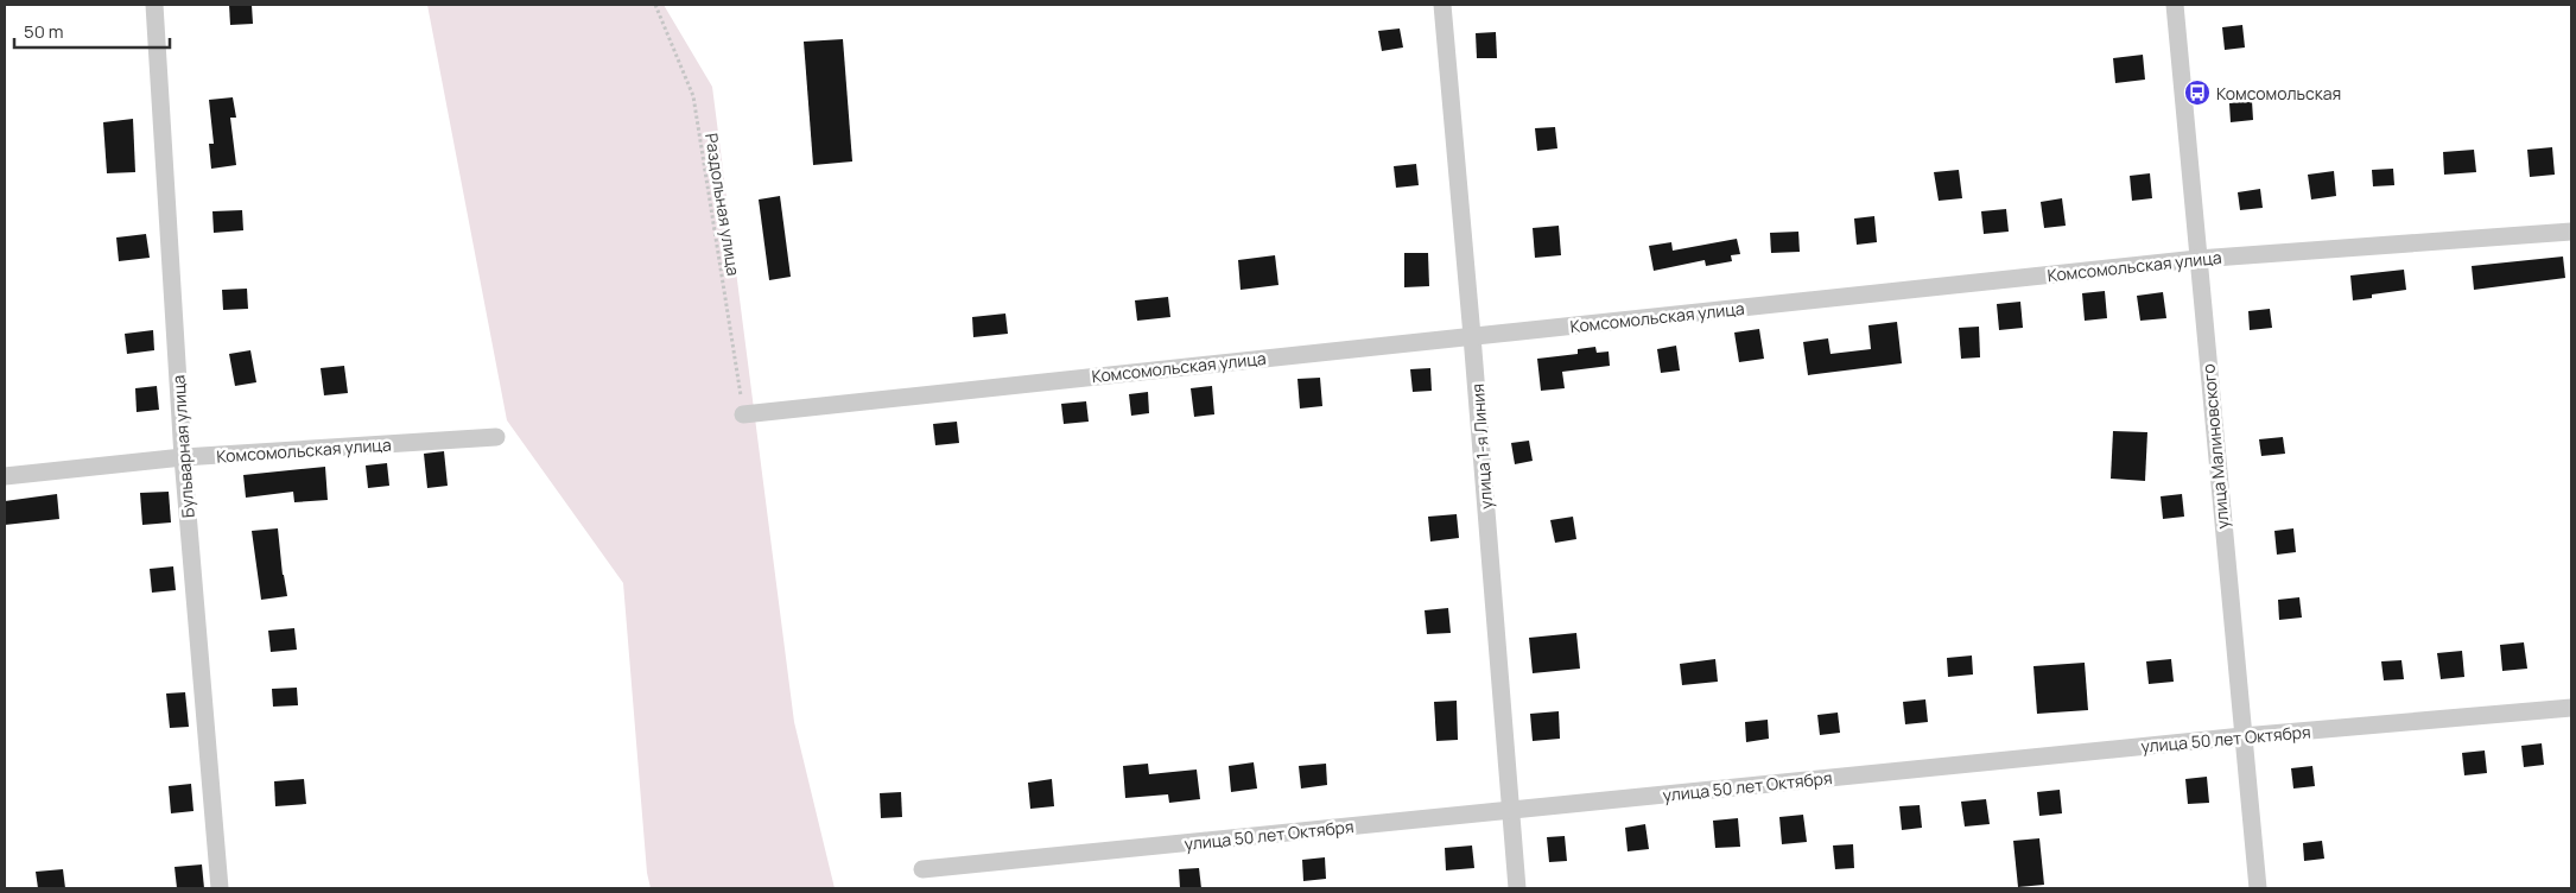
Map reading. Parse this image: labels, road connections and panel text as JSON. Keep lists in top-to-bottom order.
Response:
{
  "streets": {
    "street": [
      "Комсомольская улица",
      "Бульварная улица",
      "улица 1-я Линия",
      "улица Малиновского",
      "улица 50 лет Октября"
    ],
    "path": ["Раздольная улица"]
  },
  "crossings": [
    ["Раздольная улица", "Комсомольская улица"],
    ["Комсомольская улица", "Бульварная улица"],
    ["Комсомольская улица", "улица 1-я Линия"],
    ["Комсомольская улица", "улица Малиновского"],
    ["улица 1-я Линия", "улица 50 лет Октября"],
    ["улица Малиновского", "улица 50 лет Октября"]
  ],
  "places": {
    "bus stop": ["Комсомольская"]
  },
  "scale_bar": "50 m"
}
